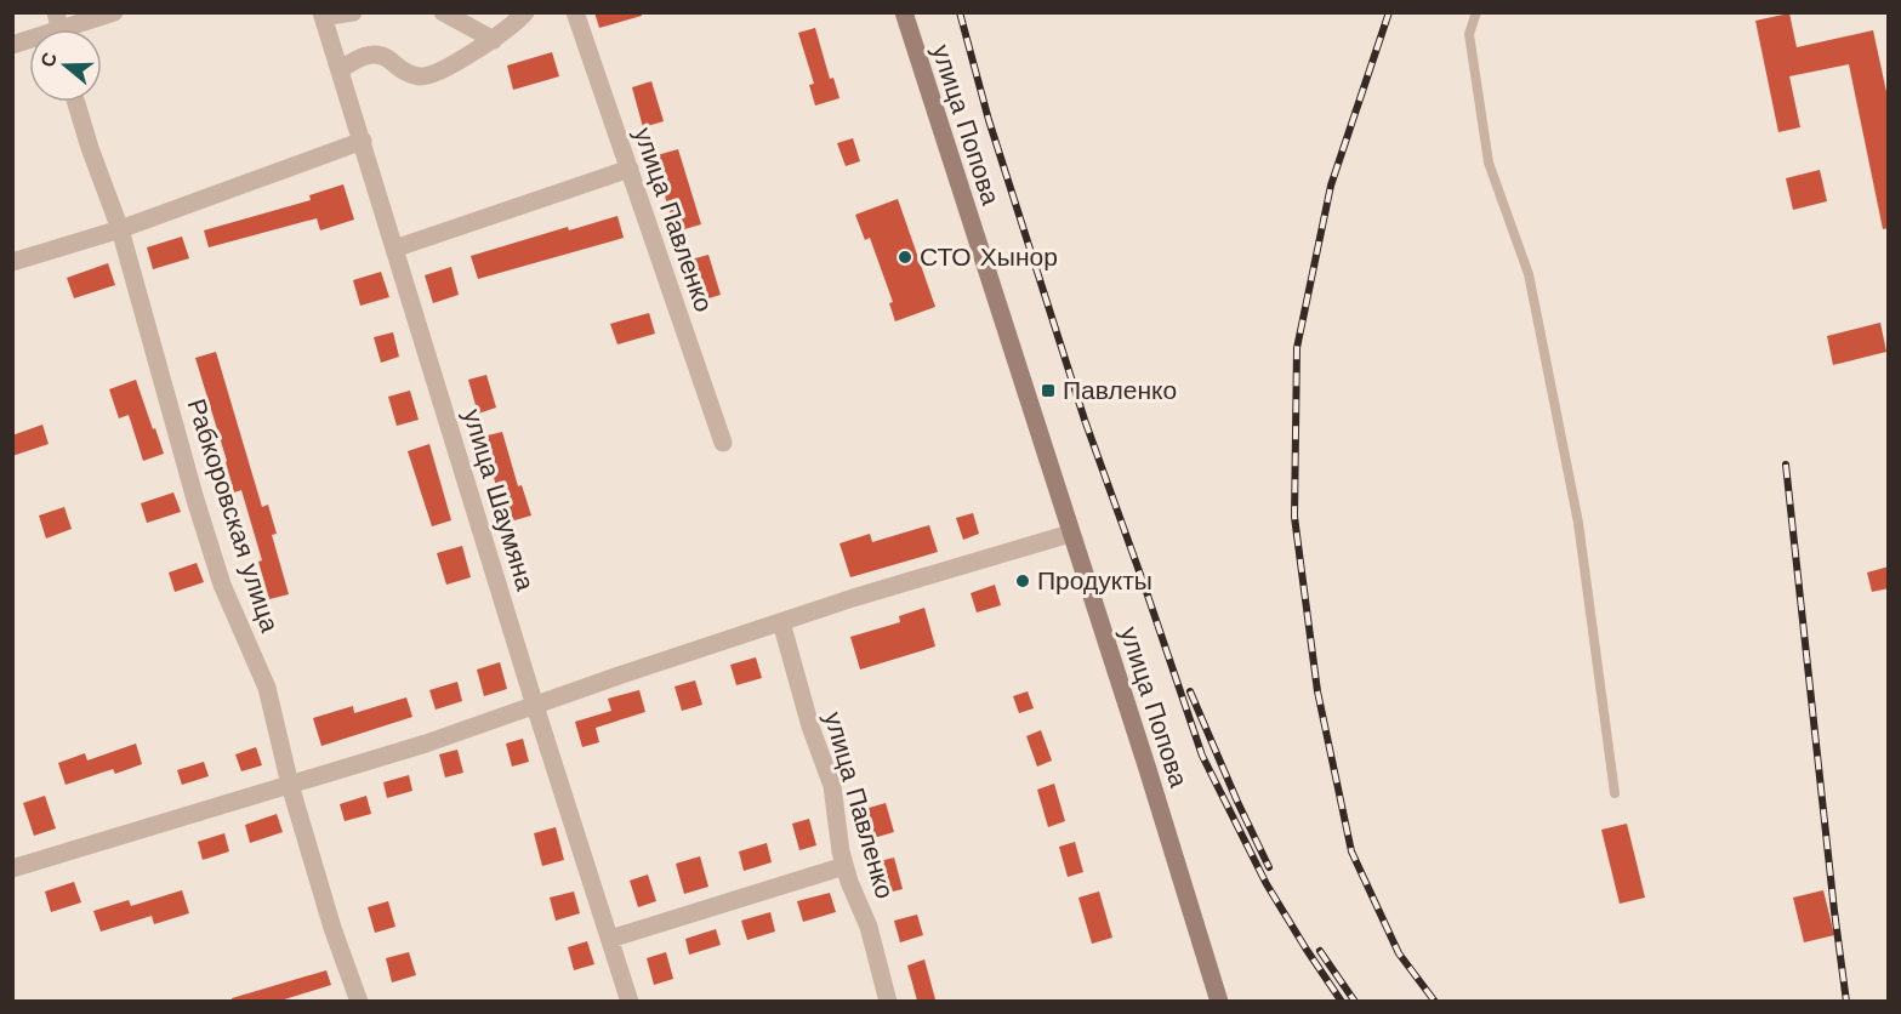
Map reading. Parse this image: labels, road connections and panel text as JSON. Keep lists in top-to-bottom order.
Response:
{
  "streets": {
    "main road": ["улица Попова"],
    "street": ["улица Павленко", "улица Шаумяна", "Рабкоровская улица"]
  },
  "places": {
    "other": ["СТО Хынор", "Продукты"],
    "transit": ["Павленко"]
  },
  "north": "left"
}
